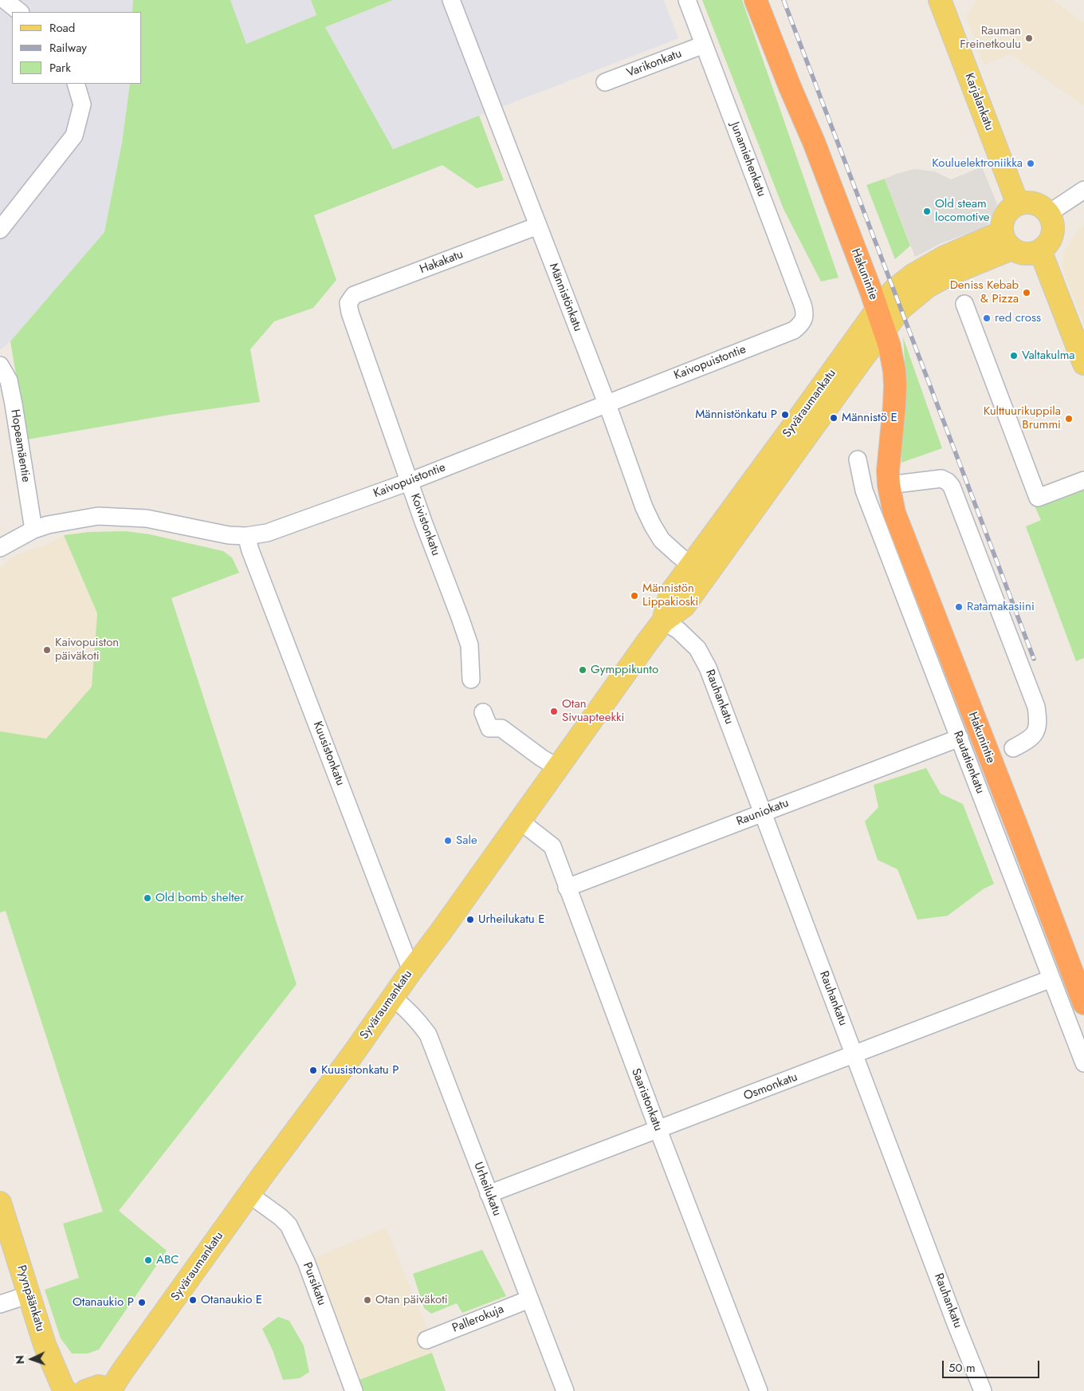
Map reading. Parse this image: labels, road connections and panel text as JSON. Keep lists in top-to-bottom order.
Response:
{
  "streets": {
    "highway": ["Hakunintie"],
    "main road": ["Karjalankatu", "Syväraumankatu", "Pyynpäänkatu"],
    "street": [
      "Varikonkatu",
      "Junamiehenkatu",
      "Hakakatu",
      "Männistönkatu",
      "Kaivopuistontie",
      "Hopeamäentie",
      "Koivistonkatu",
      "Rauhankatu",
      "Kuusistonkatu",
      "Rautatienkatu",
      "Rauniokatu",
      "Osmonkatu",
      "Saaristonkatu",
      "Urheilukatu",
      "Pursikatu",
      "Pallerokuja"
    ]
  },
  "crossings": [
    ["Varikonkatu", "Junamiehenkatu"],
    ["Karjalankatu", "Syväraumankatu"],
    ["Junamiehenkatu", "Kaivopuistontie"],
    ["Hakakatu", "Männistönkatu"],
    ["Hakakatu", "Koivistonkatu"],
    ["Hakunintie", "Syväraumankatu"],
    ["Männistönkatu", "Kaivopuistontie"],
    ["Männistönkatu", "Syväraumankatu"],
    ["Kaivopuistontie", "Hopeamäentie"],
    ["Kaivopuistontie", "Koivistonkatu"],
    ["Kaivopuistontie", "Kuusistonkatu"],
    ["Syväraumankatu", "Rauhankatu"],
    ["Syväraumankatu", "Kuusistonkatu"],
    ["Syväraumankatu", "Saaristonkatu"],
    ["Syväraumankatu", "Urheilukatu"],
    ["Syväraumankatu", "Pursikatu"],
    ["Rauhankatu", "Rauniokatu"],
    ["Rauhankatu", "Osmonkatu"],
    ["Rautatienkatu", "Rauniokatu"],
    ["Rautatienkatu", "Osmonkatu"],
    ["Rauniokatu", "Saaristonkatu"],
    ["Osmonkatu", "Saaristonkatu"],
    ["Osmonkatu", "Urheilukatu"],
    ["Urheilukatu", "Pallerokuja"]
  ],
  "places": [
    "Rauman Freinetkoulu",
    "Kouluelektroniikka",
    "Old steam locomotive",
    "Deniss Kebab & Pizza",
    "red cross",
    "Valtakulma",
    "Männistönkatu P",
    "Männistö E",
    "Kulttuurikuppila Brummi",
    "Männistön Lippakioski",
    "Ratamakasiini",
    "Kaivopuiston päiväkoti",
    "Gymppikunto",
    "Otan Sivuapteekki",
    "Sale",
    "Old bomb shelter",
    "Urheilukatu E",
    "Kuusistonkatu P",
    "ABC",
    "Otanaukio E",
    "Otan päiväkoti",
    "Otanaukio P"
  ],
  "legend": ["Road", "Railway", "Park"],
  "scale_bar": "50 m",
  "north": "left"
}
